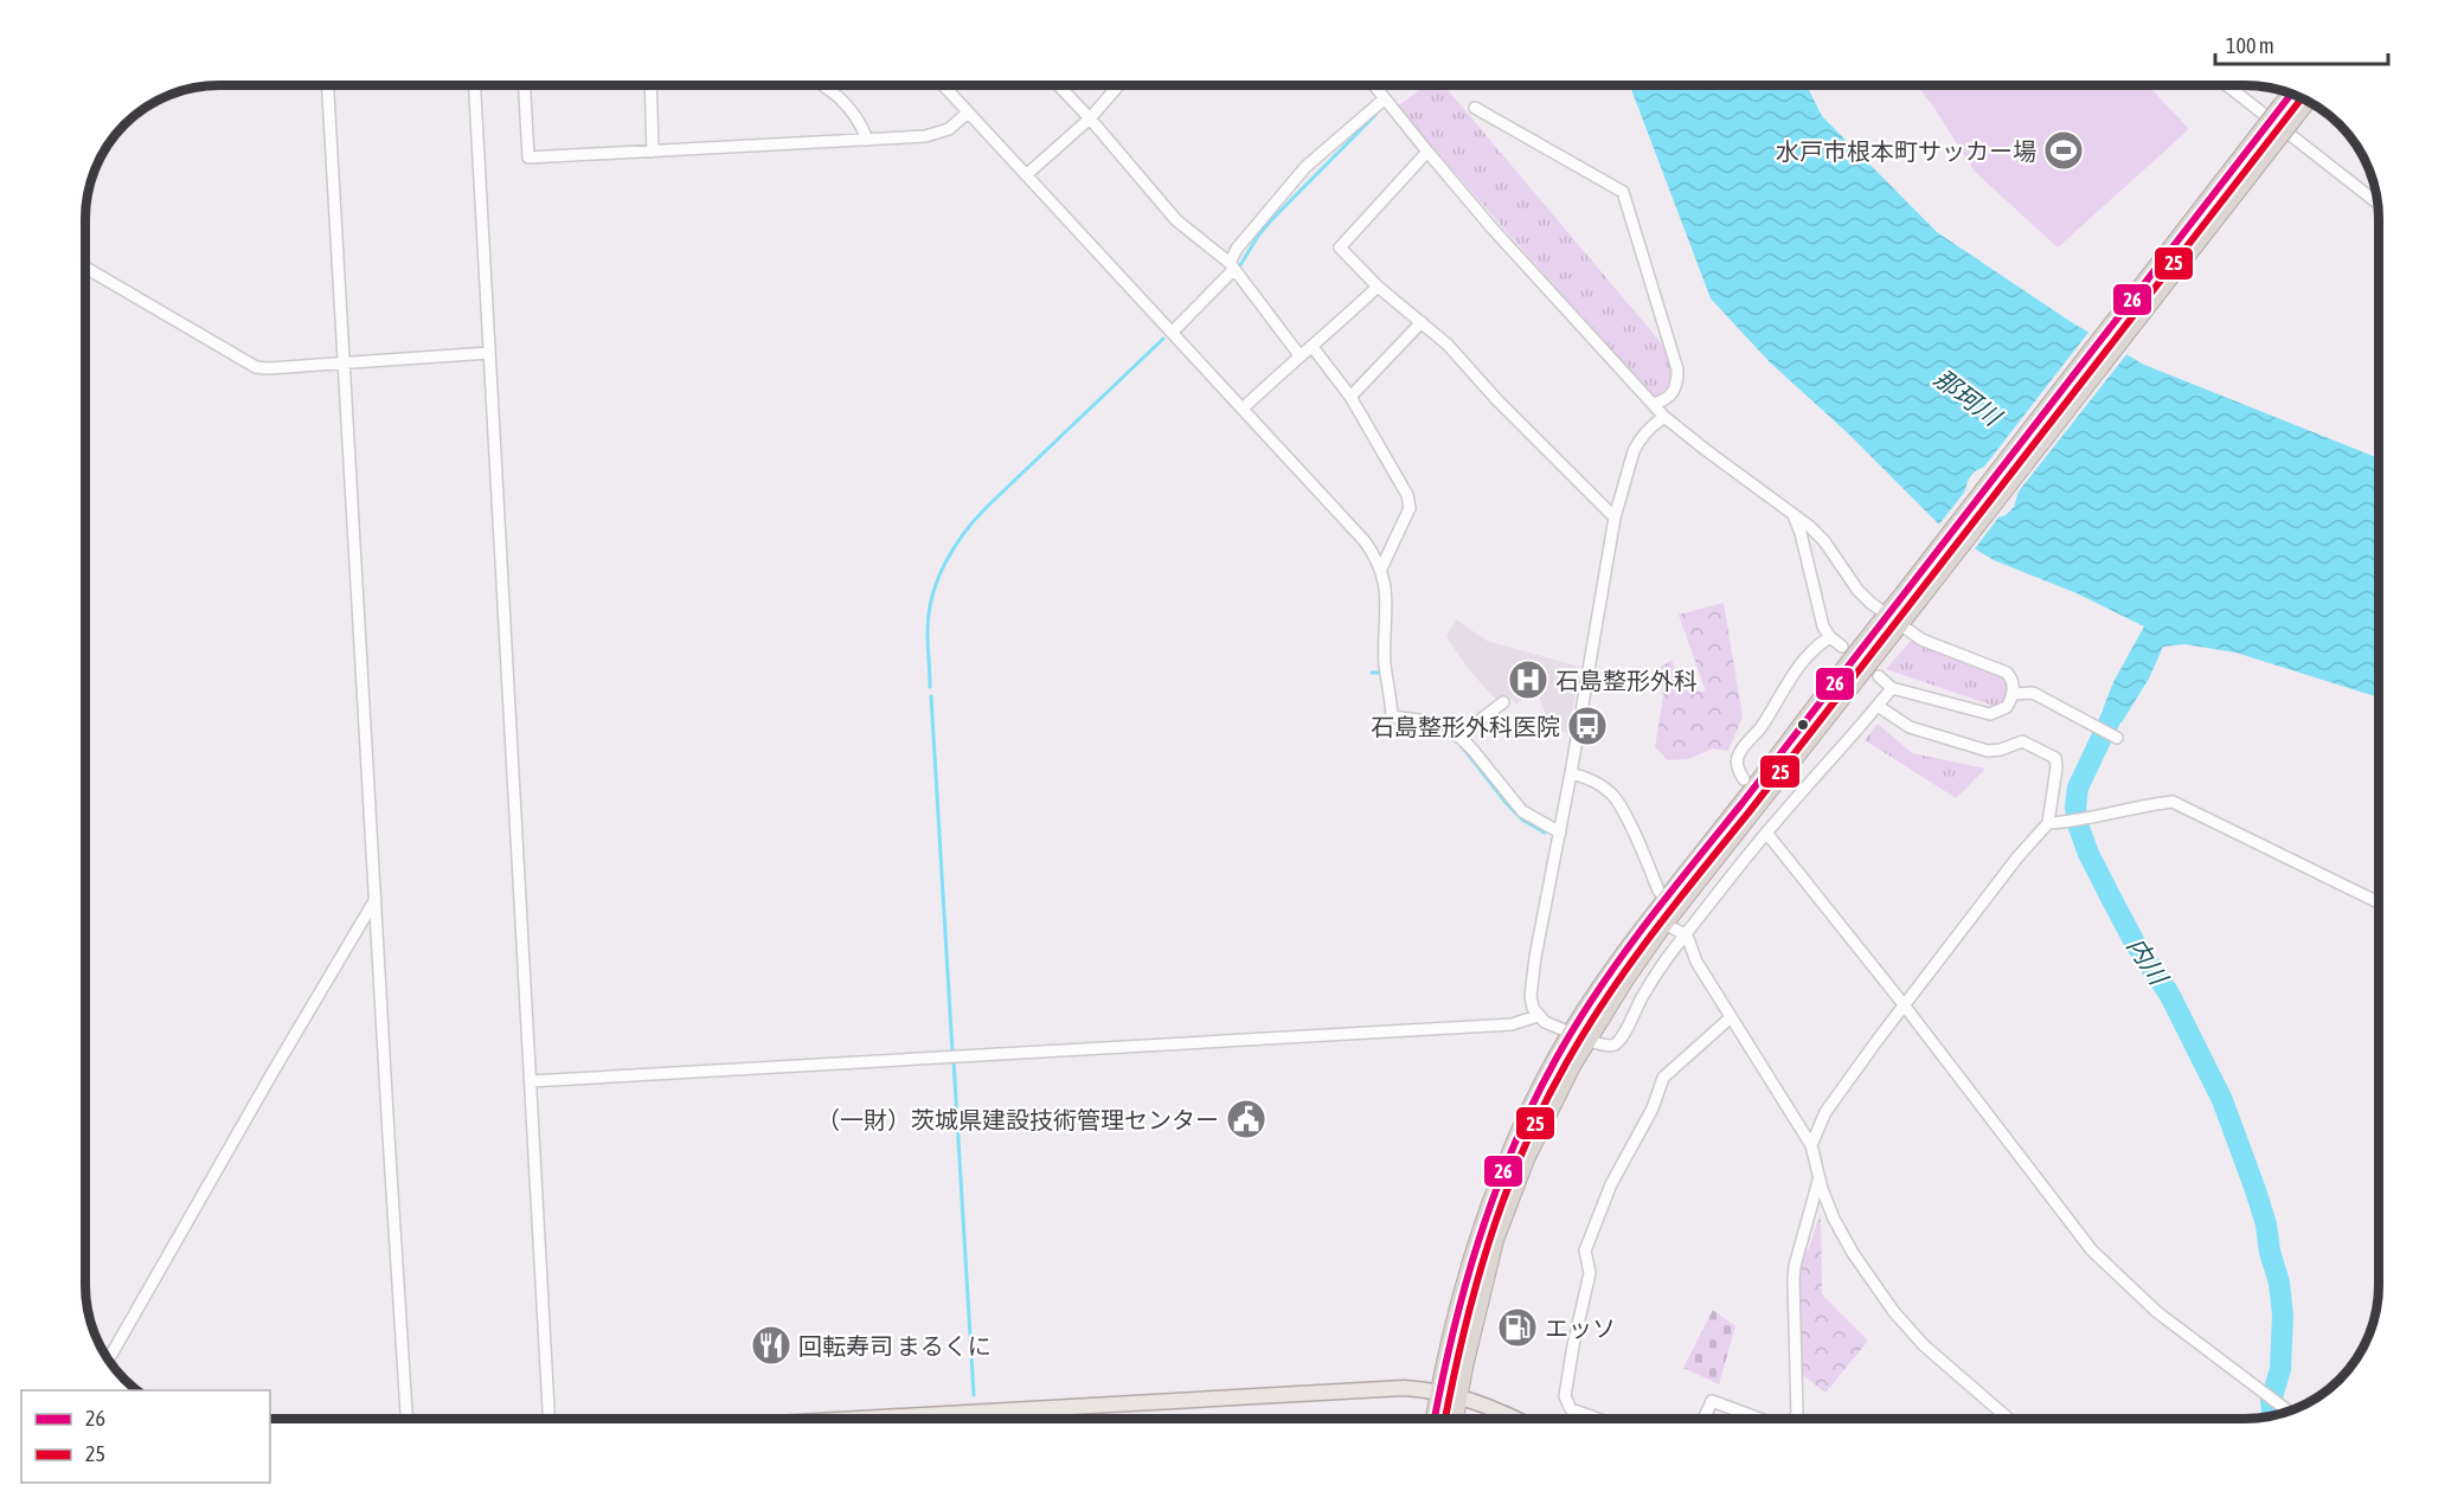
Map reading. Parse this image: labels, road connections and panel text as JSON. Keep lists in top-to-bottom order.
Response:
{
  "water": ["那珂川", "内川"],
  "places": {
    "sports": ["水戸市根本町サッカー場"],
    "hospital": ["石島整形外科"],
    "bus stop": ["石島整形外科医院"],
    "public building": ["（一財）茨城県建設技術管理センター"],
    "fuel station": ["エッソ"],
    "restaurant": ["回転寿司 まるくに"]
  },
  "lines": ["transit line 26", "transit line 25"],
  "legend": ["26", "25"],
  "scale_bar": "100 m"
}
